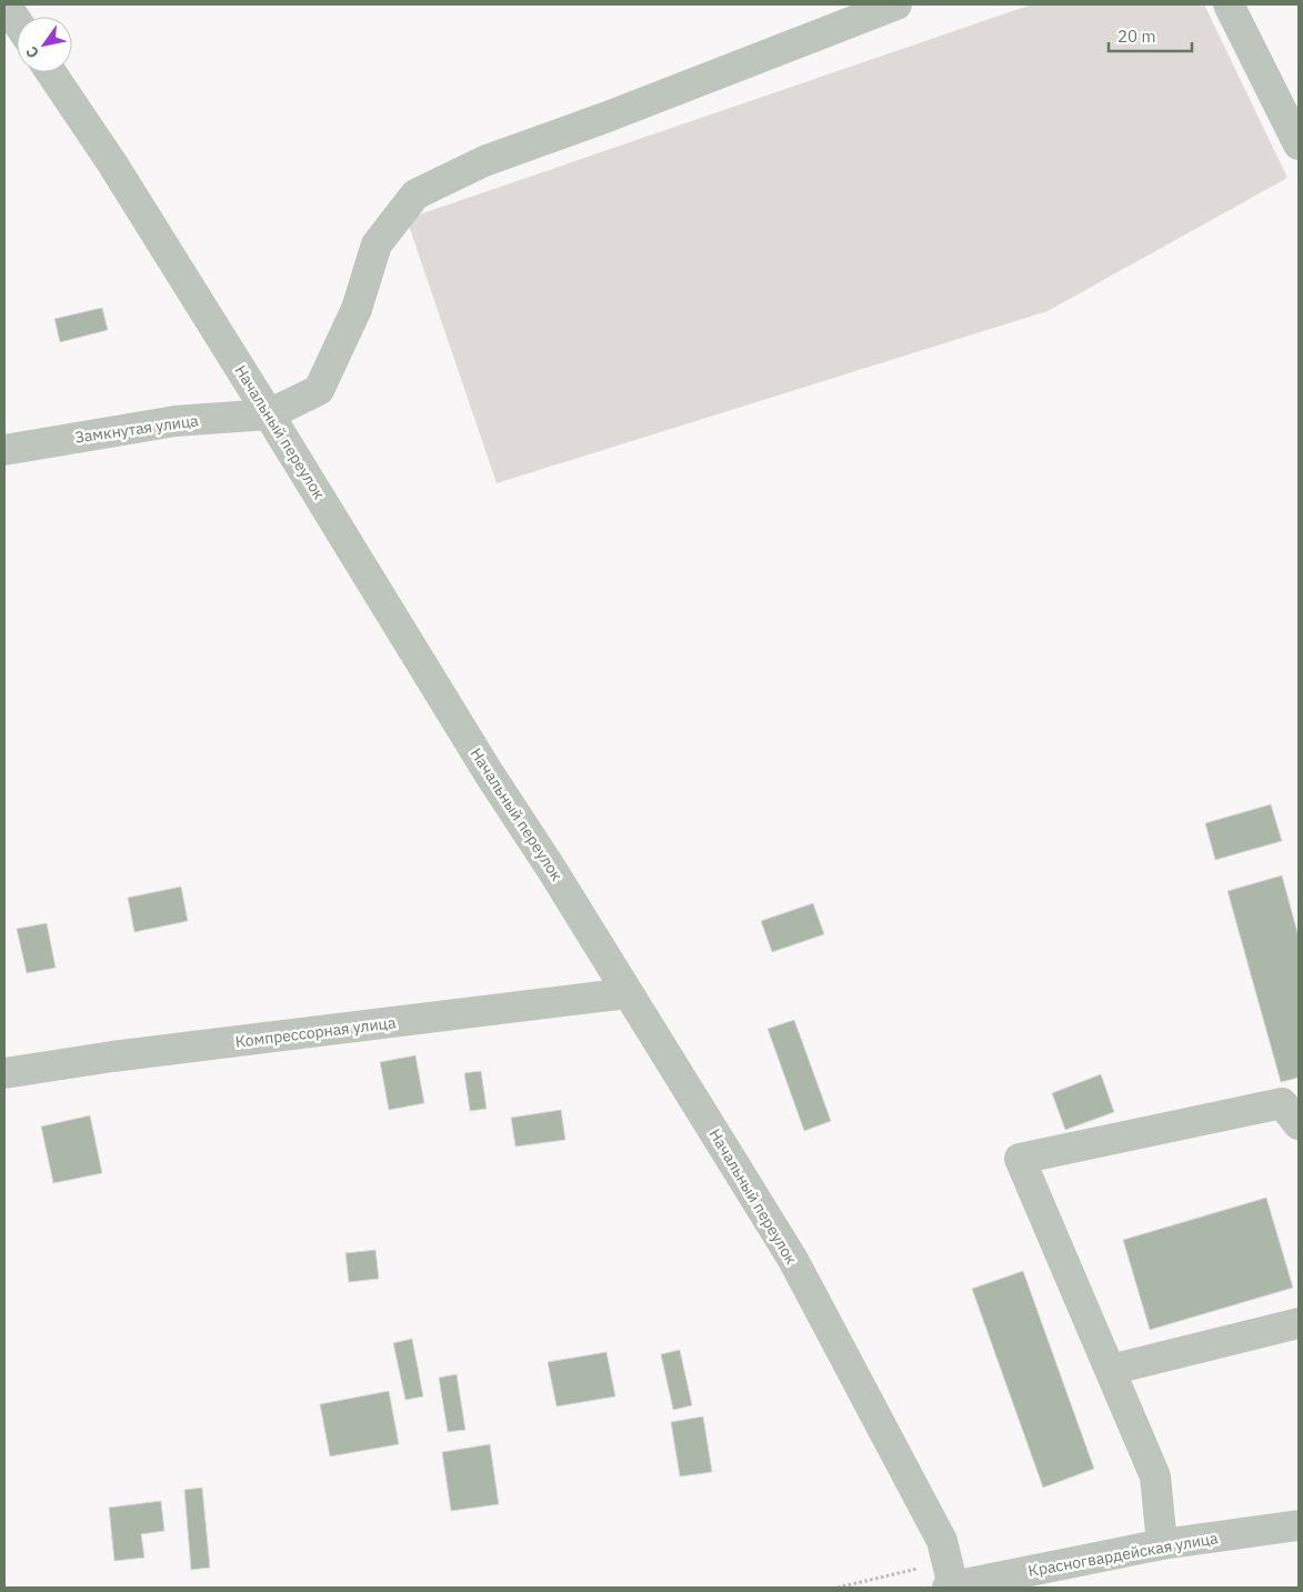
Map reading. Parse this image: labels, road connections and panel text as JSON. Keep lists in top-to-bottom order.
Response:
{
  "streets": {
    "street": [
      "Замкнутая улица",
      "Начальный переулок",
      "Компрессорная улица",
      "Красногвардейская улица"
    ]
  },
  "crossings": [
    ["Замкнутая улица", "Начальный переулок"],
    ["Начальный переулок", "Компрессорная улица"],
    ["Начальный переулок", "Красногвардейская улица"]
  ],
  "scale_bar": "20 m",
  "north": "bottom left"
}
